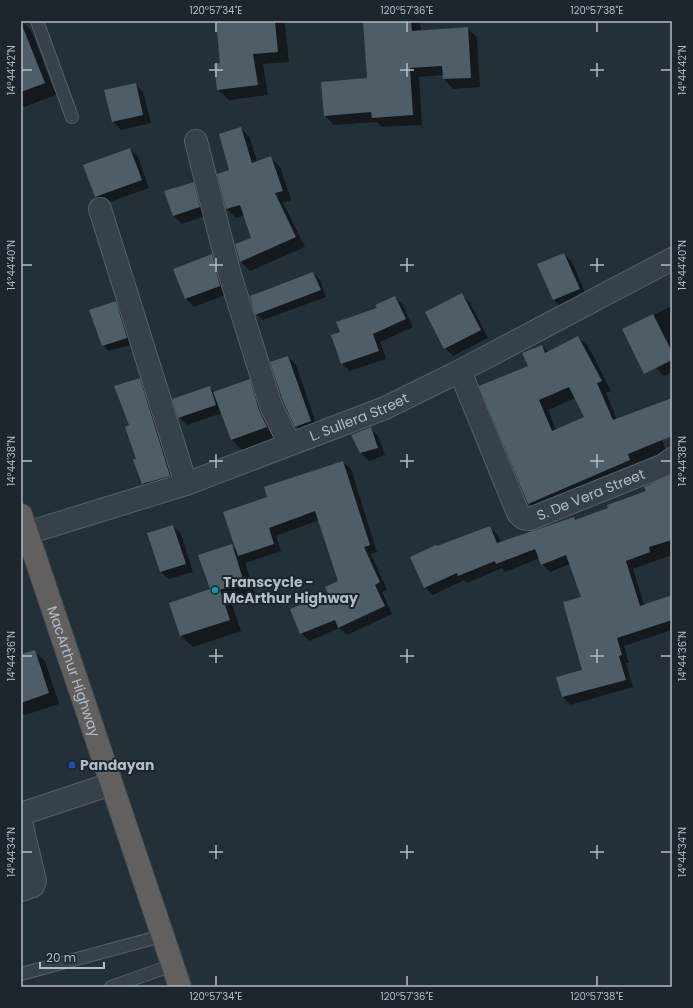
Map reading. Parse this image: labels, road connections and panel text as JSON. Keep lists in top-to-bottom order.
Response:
{
  "streets": {
    "highway": ["MacArthur Highway"],
    "street": ["L. Sullera Street", "S. De Vera Street"]
  },
  "crossings": [
    ["L. Sullera Street", "S. De Vera Street"],
    ["L. Sullera Street", "MacArthur Highway"]
  ],
  "places": {
    "other": ["Transcycle - McArthur Highway"],
    "transit": ["Pandayan"]
  },
  "scale_bar": "20 m",
  "coordinates": [
    "120°57'34\"E",
    "120°57'36\"E",
    "120°57'38\"E",
    "14°44'42\"N",
    "14°44'40\"N",
    "14°44'38\"N",
    "14°44'36\"N",
    "14°44'34\"N"
  ]
}
